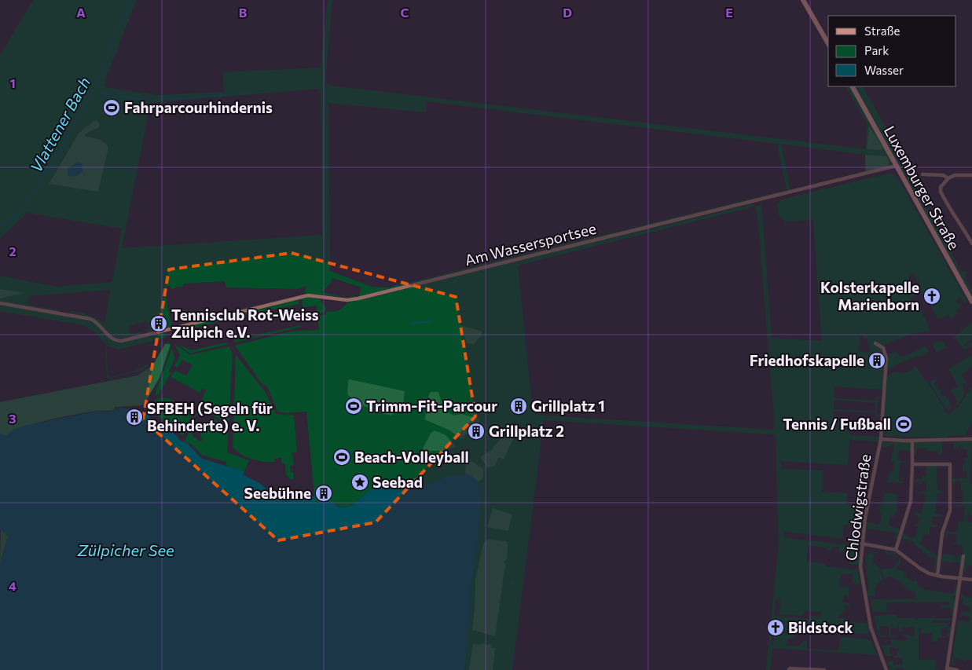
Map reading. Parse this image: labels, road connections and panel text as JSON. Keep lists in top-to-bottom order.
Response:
{
  "streets": {
    "street": ["Luxemburger Straße", "Am Wassersportsee", "Chlodwigstraße"]
  },
  "crossings": [
    ["Luxemburger Straße", "Am Wassersportsee"]
  ],
  "water": ["Vlattener Bach", "Zülpicher See"],
  "places": {
    "sports": [
      "Fahrparcourhindernis",
      "Trimm-Fit-Parcour",
      "Tennis / Fußball",
      "Beach-Volleyball"
    ],
    "church": ["Kolsterkapelle Marienborn", "Bildstock"],
    "building": [
      "Tennisclub Rot-Weiss Zülpich e.V.",
      "Friedhofskapelle",
      "Grillplatz 1",
      "SFBEH (Segeln für Behinderte) e. V.",
      "Grillplatz 2",
      "Seebühne"
    ],
    "place": ["Seebad"]
  },
  "legend": ["Straße", "Park", "Wasser"],
  "grid": {
    "columns": [
      "A",
      "B",
      "C",
      "D",
      "E"
    ],
    "rows": [
      "1",
      "2",
      "3",
      "4"
    ]
  }
}
